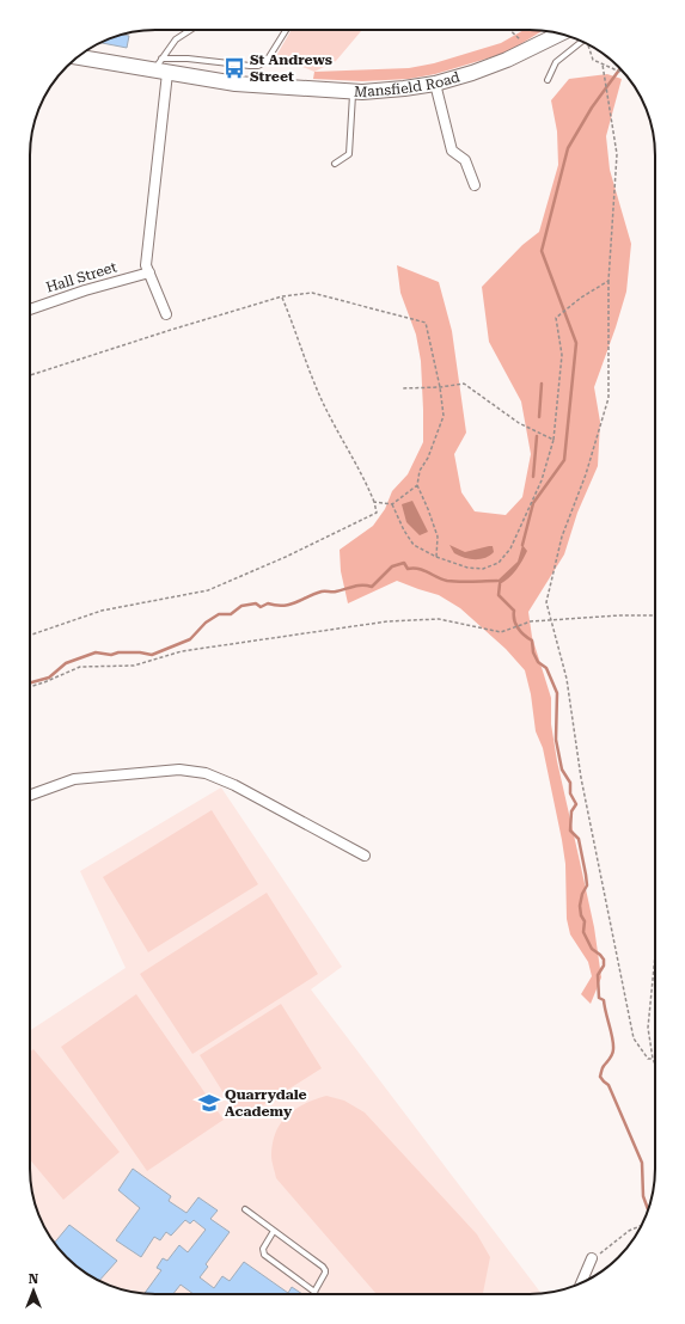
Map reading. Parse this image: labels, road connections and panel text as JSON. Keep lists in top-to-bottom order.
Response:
{
  "streets": {
    "main road": ["Mansfield Road"],
    "street": ["Hall Street"]
  },
  "places": {
    "bus stop": ["St Andrews Street"],
    "school or university": ["Quarrydale Academy"]
  },
  "north": "top"
}
